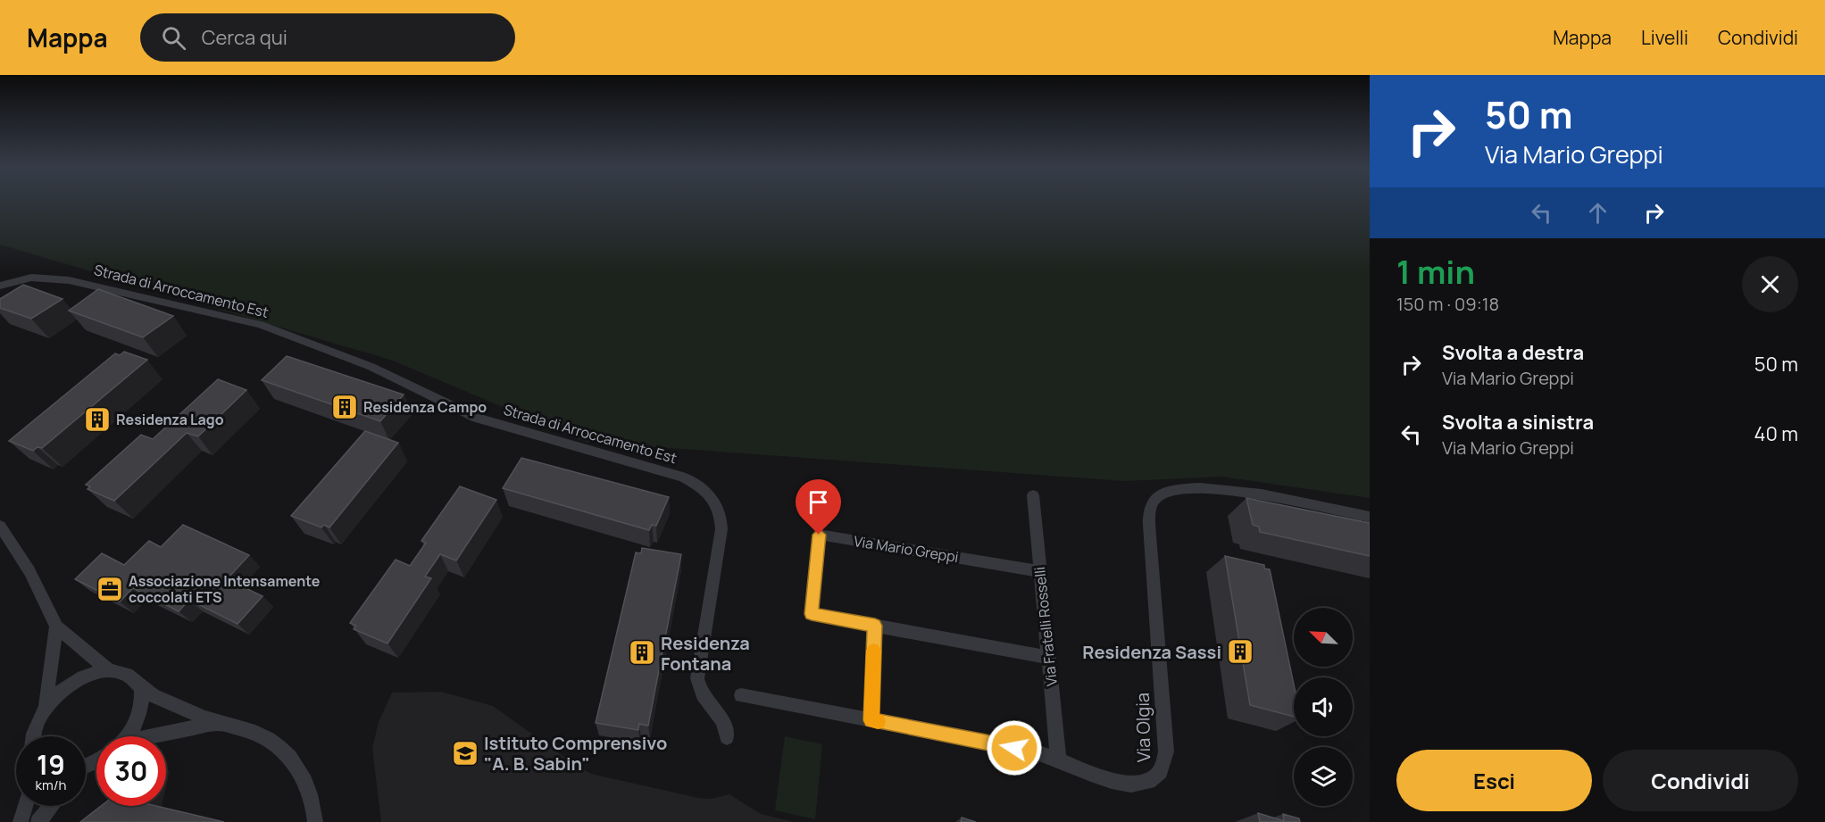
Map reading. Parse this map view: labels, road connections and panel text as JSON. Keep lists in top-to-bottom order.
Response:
{
  "streets": {
    "street": [
      "Strada di Arroccamento Est",
      "Via Mario Greppi",
      "Via Fratelli Rosselli",
      "Via Olgia"
    ]
  },
  "crossings": [
    ["Via Mario Greppi", "Via Fratelli Rosselli"],
    ["Via Fratelli Rosselli", "Via Olgia"]
  ],
  "places": {
    "building": [
      "Residenza Campo",
      "Residenza Lago",
      "Residenza Sassi",
      "Residenza Fontana"
    ],
    "office": ["Associazione Intensamente coccolati ETS"],
    "school or university": ["Istituto Comprensivo \"A. B. Sabin\""]
  },
  "north": "top left",
  "page": {
    "header": "Mappa",
    "search": "Cerca qui",
    "nav": ["Mappa", "Livelli", "Condividi"],
    "turn": ["50 m", "Via Mario Greppi"],
    "heading": ["1 min", "150 m · 09:18"],
    "list": [
      {
        "name": "Svolta a destra",
        "note": "Via Mario Greppi",
        "value": "50 m"
      },
      {
        "name": "Svolta a sinistra",
        "note": "Via Mario Greppi",
        "value": "40 m"
      }
    ],
    "speed": "19 km/h",
    "limit": "30",
    "buttons": ["Esci", "Condividi"]
  }
}
